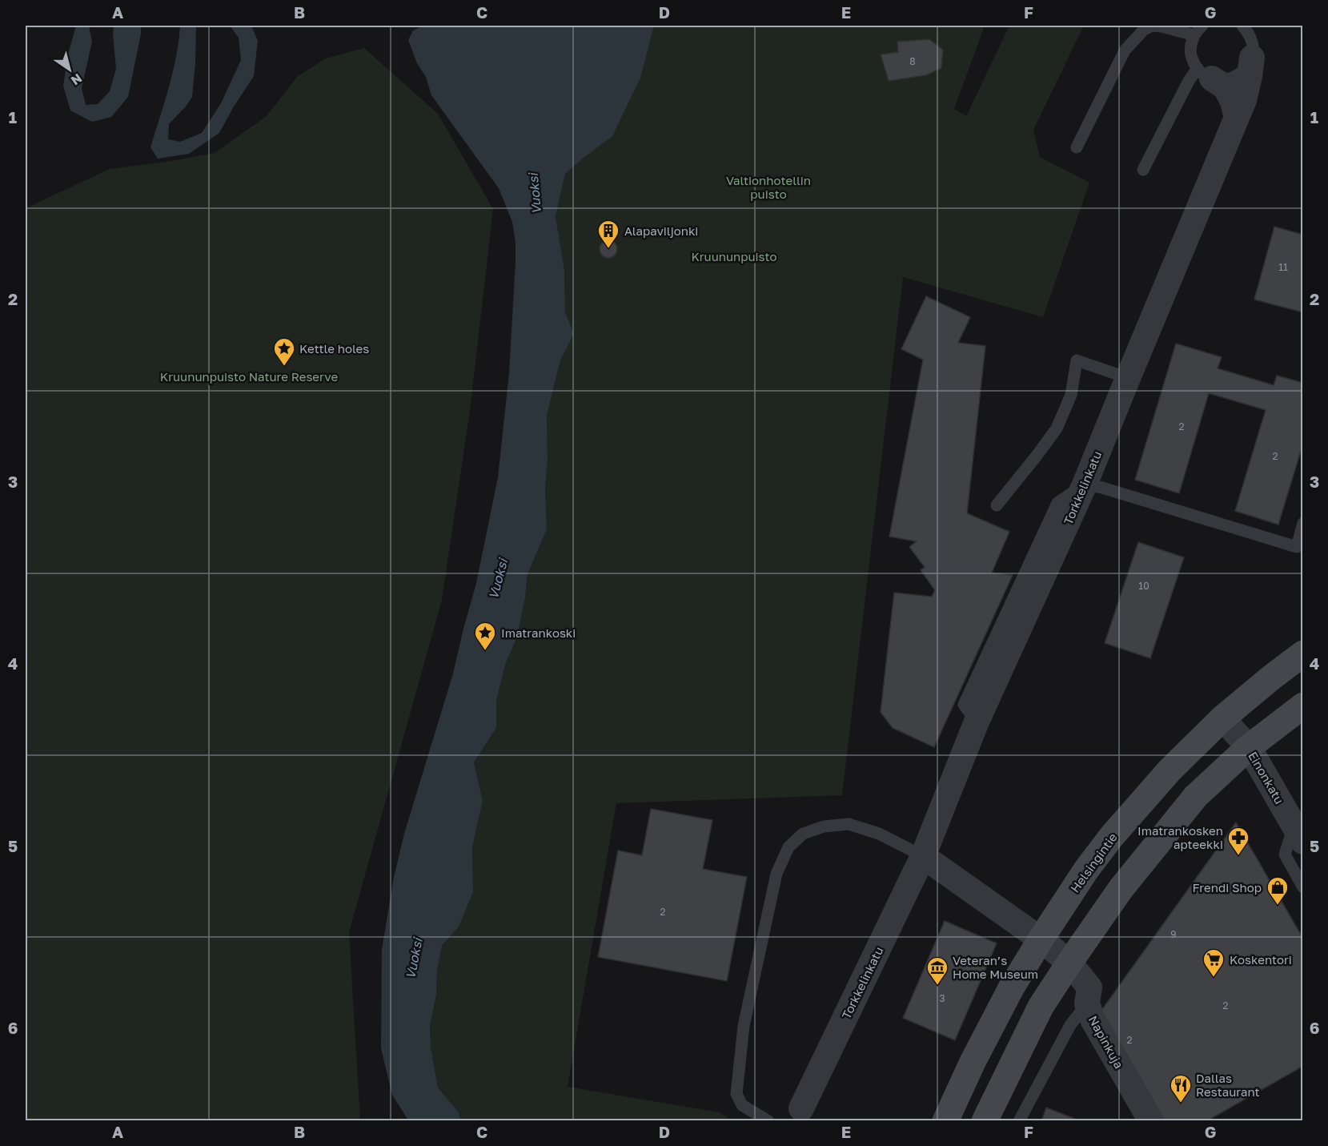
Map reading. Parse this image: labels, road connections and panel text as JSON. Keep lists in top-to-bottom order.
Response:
{
  "streets": {
    "main road": ["Helsingintie"],
    "street": ["Torkkelinkatu", "Einonkatu", "Napinkuja"]
  },
  "crossings": [
    ["Einonkatu", "Helsingintie"]
  ],
  "water": ["Vuoksi"],
  "parks": ["Valtionhotellin puisto", "Kruununpuisto", "Kruununpuisto Nature Reserve"],
  "places": {
    "building": ["Alapaviljonki"],
    "place": ["Kettle holes", "Imatrankoski"],
    "pharmacy": ["Imatrankosken apteekki"],
    "shop": ["Frendi Shop"],
    "supermarket": ["Koskentori"],
    "museum": ["Veteran’s Home Museum"],
    "restaurant": ["Dallas Restaurant"]
  },
  "house_numbers": [
    "8",
    "11",
    "2",
    "2",
    "10",
    "2",
    "9",
    "3",
    "2",
    "2"
  ],
  "north": "bottom right",
  "grid": {
    "columns": [
      "A",
      "B",
      "C",
      "D",
      "E",
      "F",
      "G"
    ],
    "rows": [
      "1",
      "2",
      "3",
      "4",
      "5",
      "6"
    ]
  }
}
